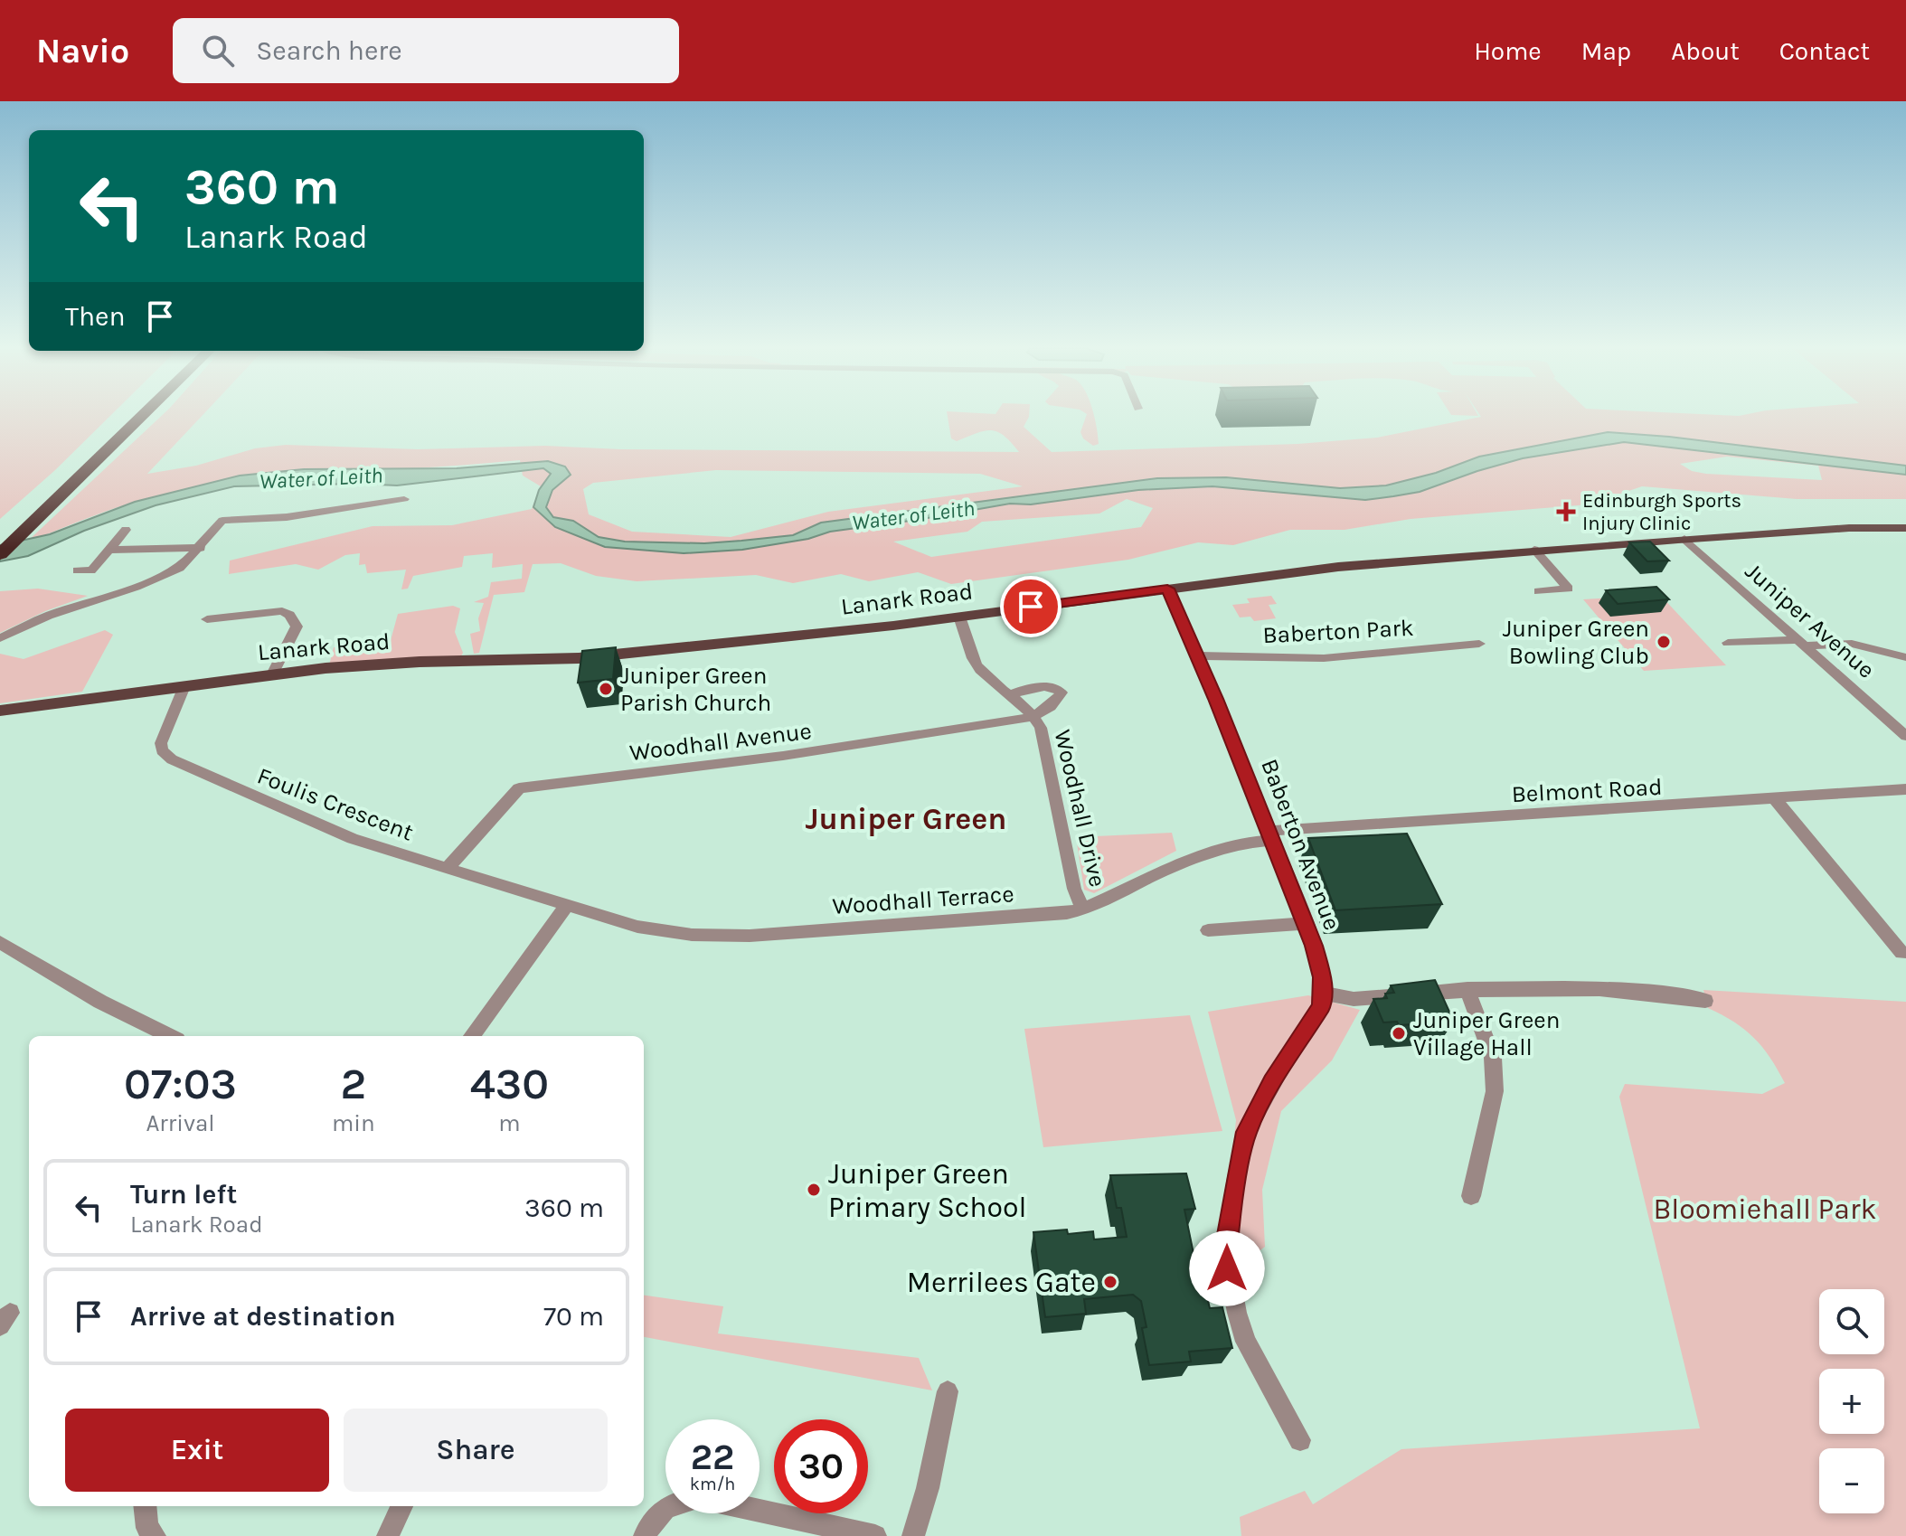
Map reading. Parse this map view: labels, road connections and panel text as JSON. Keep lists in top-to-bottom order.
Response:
{
  "streets": {
    "main road": ["Lanark Road"],
    "street": [
      "Juniper Avenue",
      "Baberton Park",
      "Woodhall Avenue",
      "Belmont Road",
      "Foulis Crescent",
      "Woodhall Drive",
      "Baberton Avenue",
      "Woodhall Terrace"
    ]
  },
  "crossings": [
    ["Lanark Road", "Juniper Avenue"],
    ["Lanark Road", "Foulis Crescent"],
    ["Lanark Road", "Woodhall Drive"],
    ["Lanark Road", "Baberton Avenue"],
    ["Baberton Park", "Baberton Avenue"],
    ["Woodhall Avenue", "Foulis Crescent"],
    ["Woodhall Avenue", "Woodhall Drive"],
    ["Belmont Road", "Baberton Avenue"],
    ["Belmont Road", "Woodhall Terrace"],
    ["Foulis Crescent", "Woodhall Terrace"],
    ["Woodhall Drive", "Woodhall Terrace"],
    ["Baberton Avenue", "Woodhall Terrace"]
  ],
  "districts": ["Juniper Green"],
  "water": ["Water of Leith"],
  "parks": ["Bloomiehall Park"],
  "places": {
    "health": ["Edinburgh Sports Injury Clinic"],
    "other": [
      "Juniper Green Bowling Club",
      "Juniper Green Parish Church",
      "Juniper Green Village Hall",
      "Juniper Green Primary School",
      "Merrilees Gate"
    ]
  },
  "page": {
    "header": "Navio",
    "search": "Search here",
    "nav": [
      "Home",
      "Map",
      "About",
      "Contact"
    ],
    "turn": ["360 m", "Lanark Road"],
    "then": "Then",
    "eta": [
      "07:03",
      "Arrival",
      "2",
      "min",
      "430",
      "m"
    ],
    "list": [
      {
        "name": "Turn left",
        "note": "Lanark Road",
        "value": "360 m"
      },
      {
        "name": "Arrive at destination",
        "value": "70 m"
      }
    ],
    "map_buttons": ["+", "−"],
    "buttons": ["Exit", "Share"],
    "speed": "22 km/h",
    "limit": "30"
  }
}
